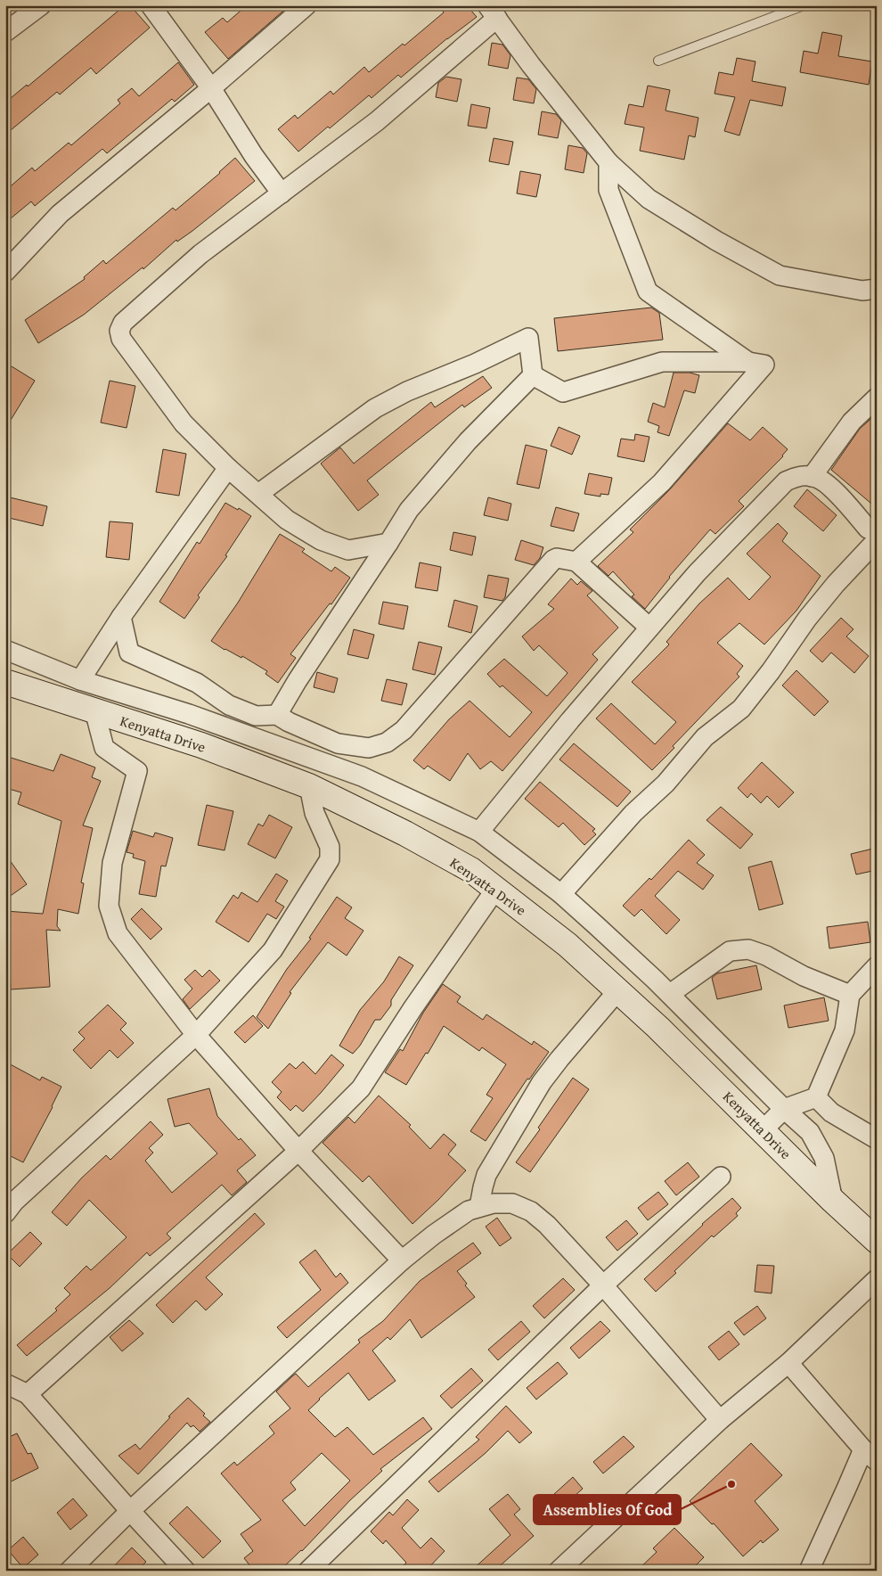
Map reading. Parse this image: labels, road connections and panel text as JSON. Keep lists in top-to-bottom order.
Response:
{
  "streets": {
    "main road": ["Kenyatta Drive"]
  },
  "places": ["Assemblies Of God"]
}
